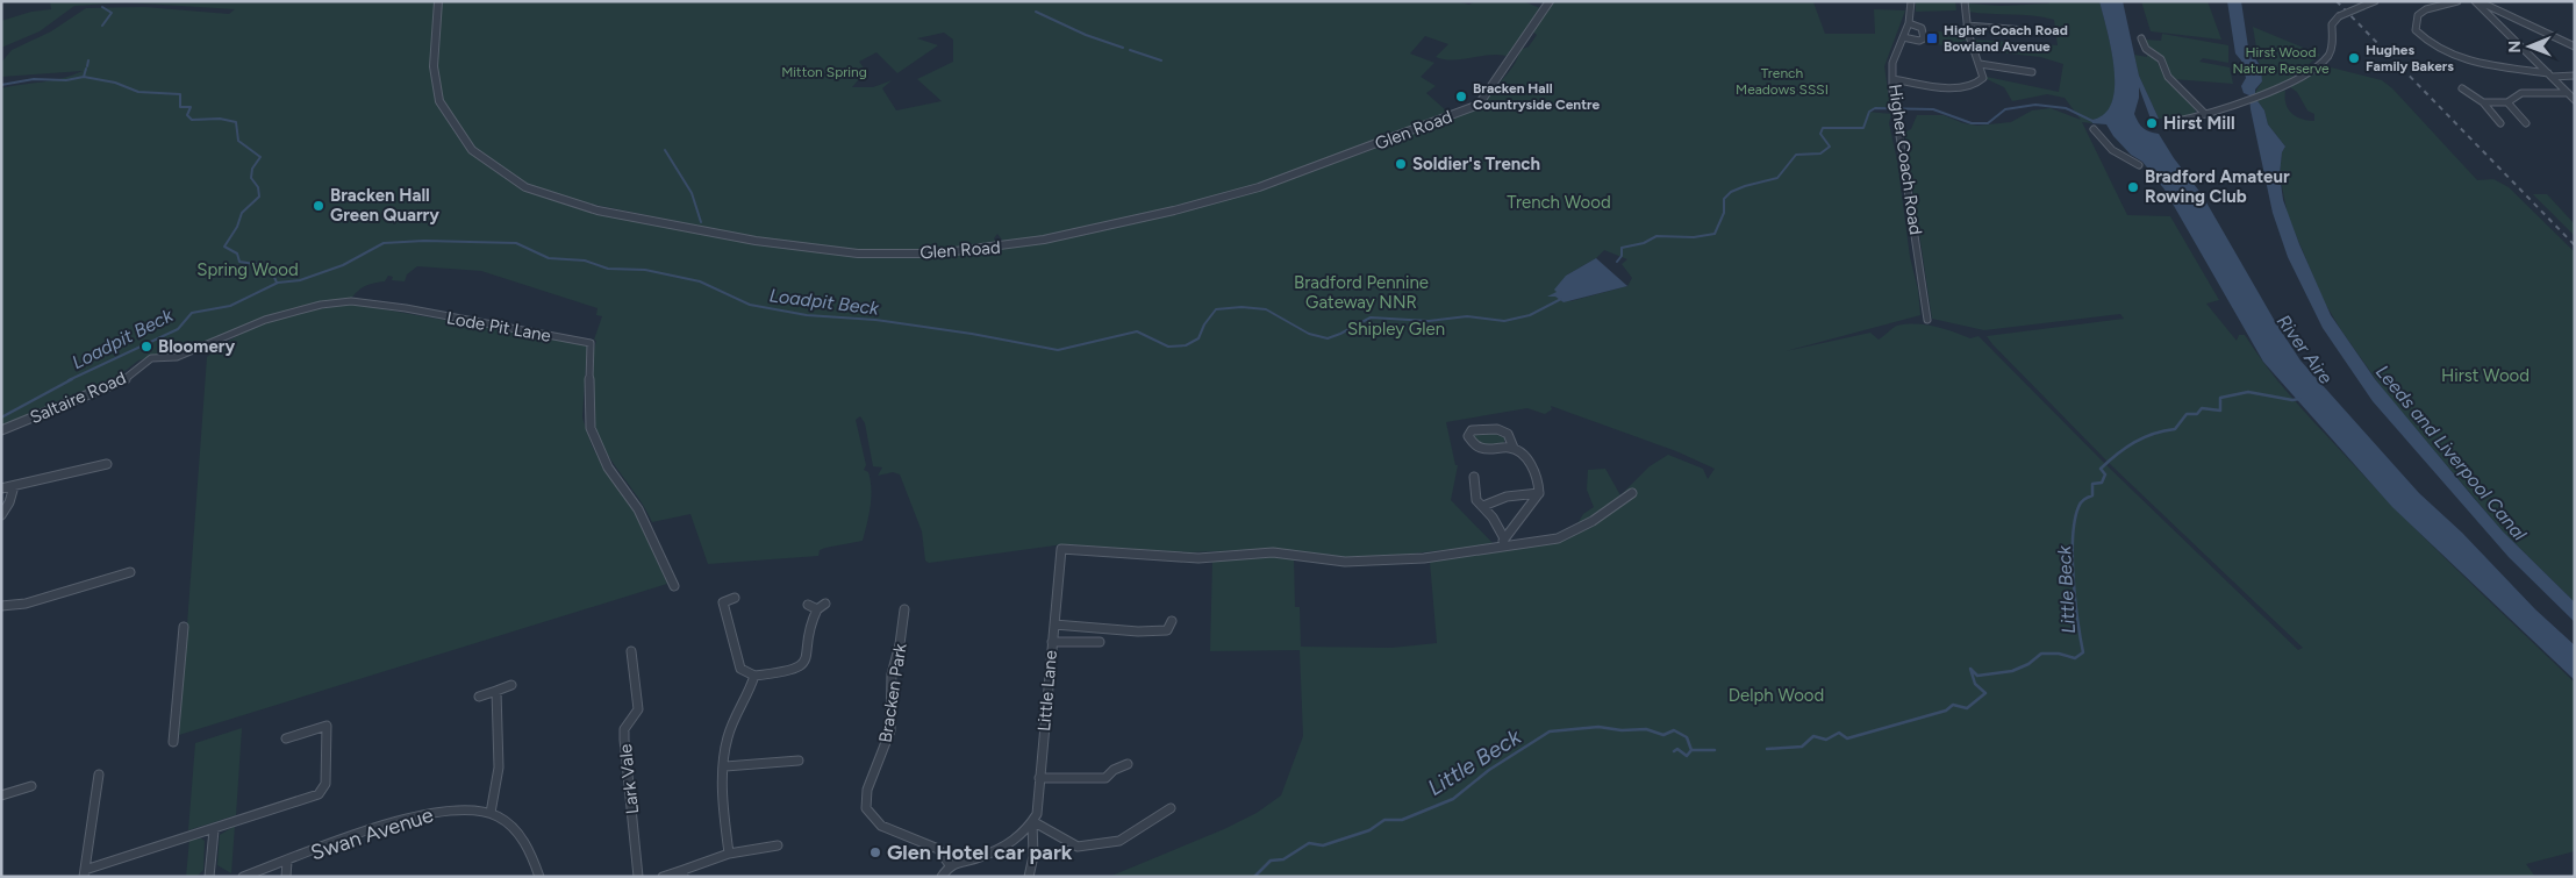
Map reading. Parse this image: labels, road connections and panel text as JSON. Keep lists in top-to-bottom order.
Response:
{
  "streets": {
    "street": [
      "Glen Road",
      "Higher Coach Road",
      "Lode Pit Lane",
      "Saltaire Road",
      "Little Lane",
      "Bracken Park",
      "Lark Vale",
      "Swan Avenue"
    ]
  },
  "crossings": [
    ["Lode Pit Lane", "Saltaire Road"],
    ["Little Lane", "Bracken Park"]
  ],
  "water": [
    "Loadpit Beck",
    "River Aire",
    "Leeds and Liverpool Canal",
    "Little Beck"
  ],
  "parks": [
    "Hirst Wood Nature Reserve",
    "Mitton Spring",
    "Trench Meadows SSSI",
    "Trench Wood",
    "Spring Wood",
    "Bradford Pennine Gateway NNR",
    "Shipley Glen",
    "Hirst Wood",
    "Delph Wood"
  ],
  "places": {
    "transit": ["Higher Coach Road Bowland Avenue"],
    "other": [
      "Hughes Family Bakers",
      "Bracken Hall Countryside Centre",
      "Hirst Mill",
      "Soldier's Trench",
      "Bradford Amateur Rowing Club",
      "Bracken Hall Green Quarry",
      "Bloomery",
      "Glen Hotel car park"
    ]
  },
  "north": "left"
}
